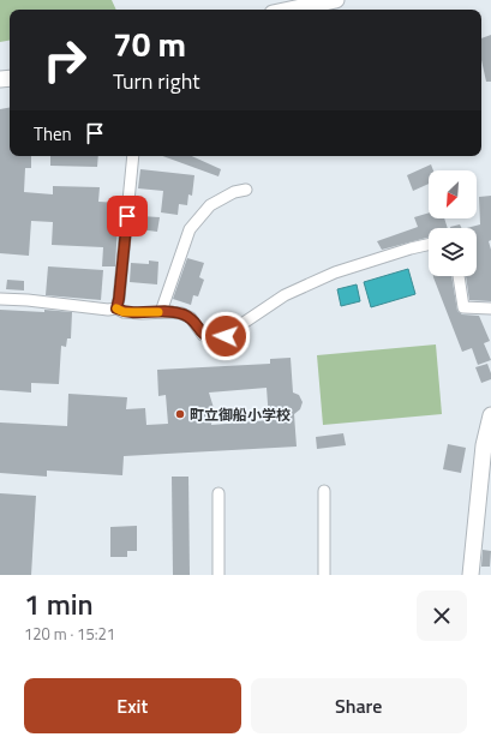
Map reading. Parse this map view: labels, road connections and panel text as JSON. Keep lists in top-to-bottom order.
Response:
{
  "places": ["町立御船小学校"],
  "north": "bottom left",
  "page": {
    "turn": ["70 m", "Turn right"],
    "then": "Then",
    "heading": ["1 min", "120 m · 15:21"],
    "buttons": ["Exit", "Share"]
  }
}
